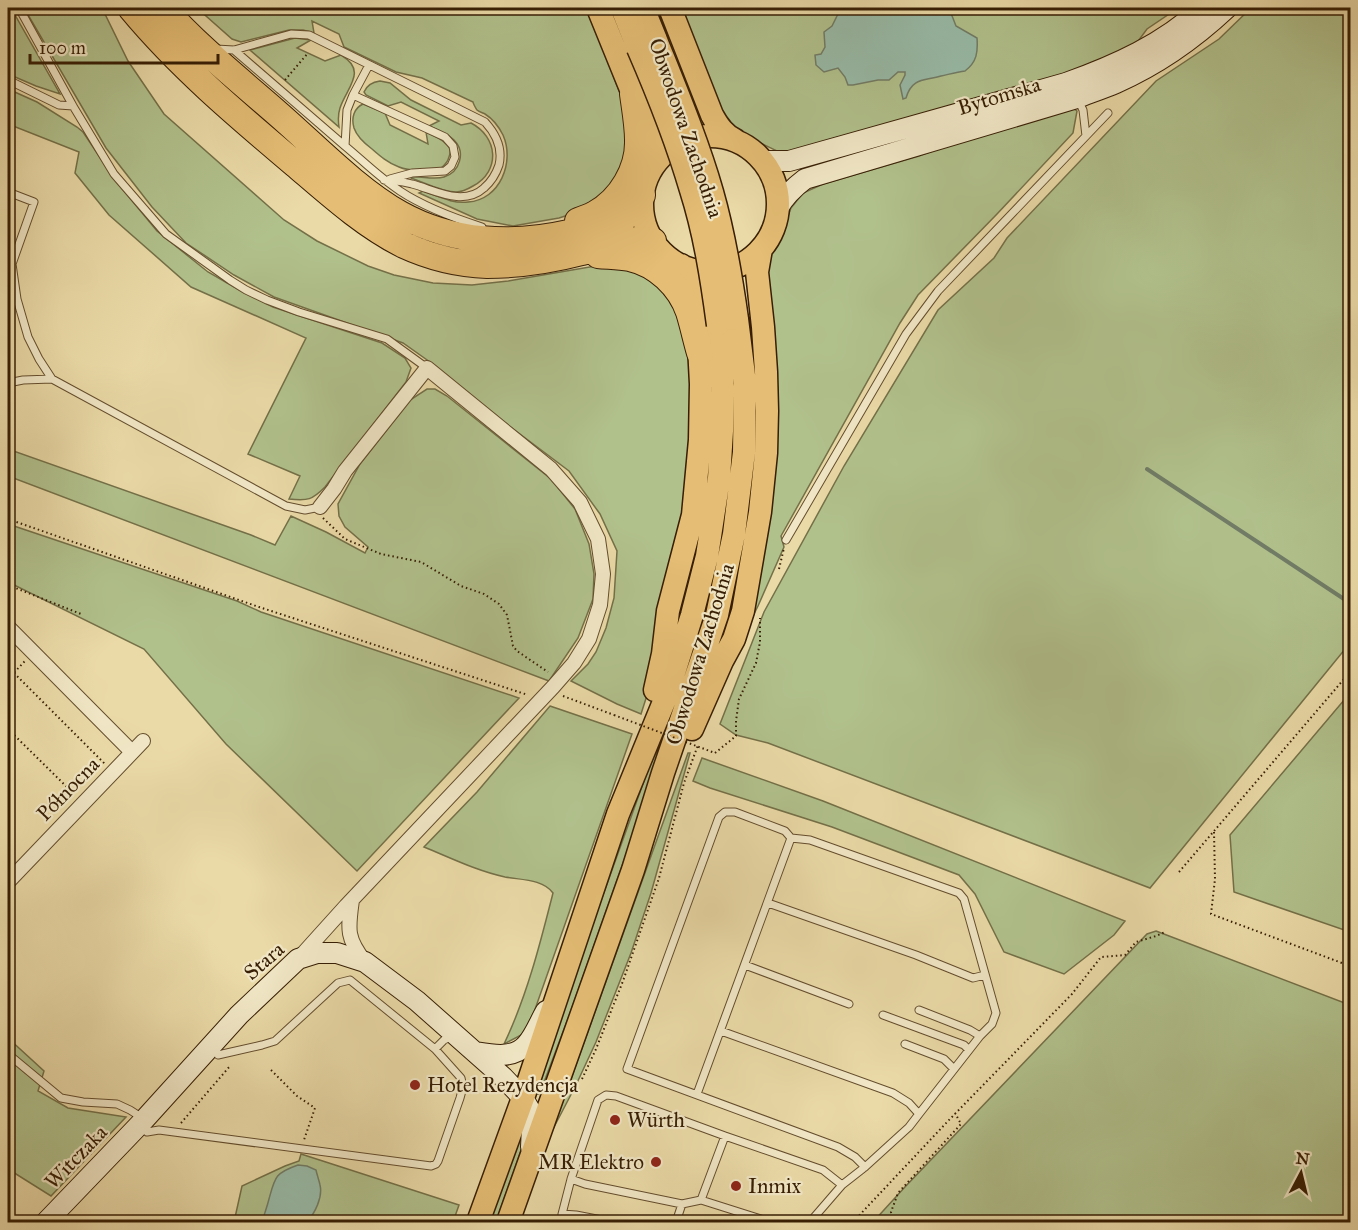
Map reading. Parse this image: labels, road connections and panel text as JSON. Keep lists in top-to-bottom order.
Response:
{
  "streets": {
    "main road": ["Obwodowa Zachodnia"],
    "street": [
      "Bytomska",
      "Północna",
      "Stara",
      "Witczaka"
    ]
  },
  "crossings": [
    ["Obwodowa Zachodnia", "Stara"],
    ["Stara", "Witczaka"]
  ],
  "places": [
    "Hotel Rezydencja",
    "Würth",
    "MR Elektro",
    "Inmix"
  ],
  "scale_bar": "100 m",
  "north": "top"
}
